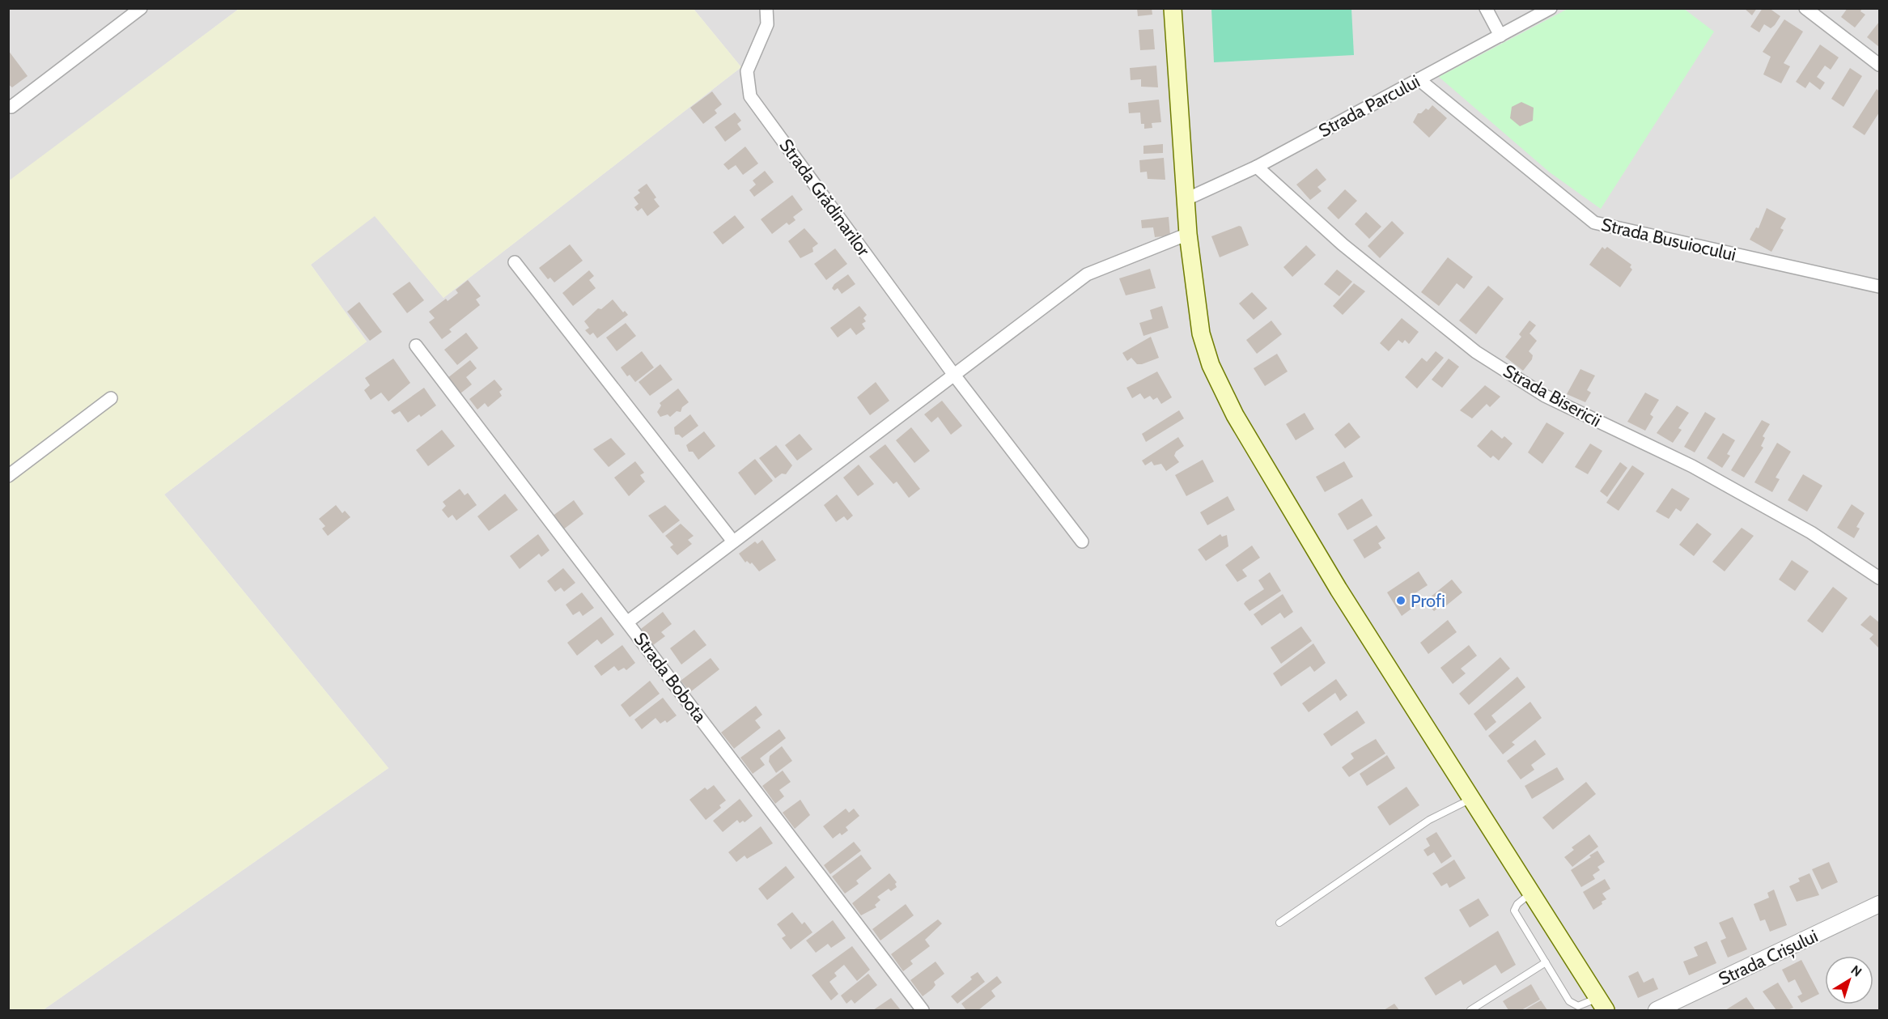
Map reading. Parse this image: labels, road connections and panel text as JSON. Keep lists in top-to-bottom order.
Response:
{
  "streets": {
    "street": [
      "Strada Parcului",
      "Strada Grădinarilor",
      "Strada Busuiocului",
      "Strada Bisericii",
      "Strada Bobota",
      "Strada Crișului"
    ]
  },
  "crossings": [
    ["Strada Parcului", "Strada Busuiocului"],
    ["Strada Parcului", "Strada Bisericii"]
  ],
  "places": ["Profi"],
  "north": "top right"
}
